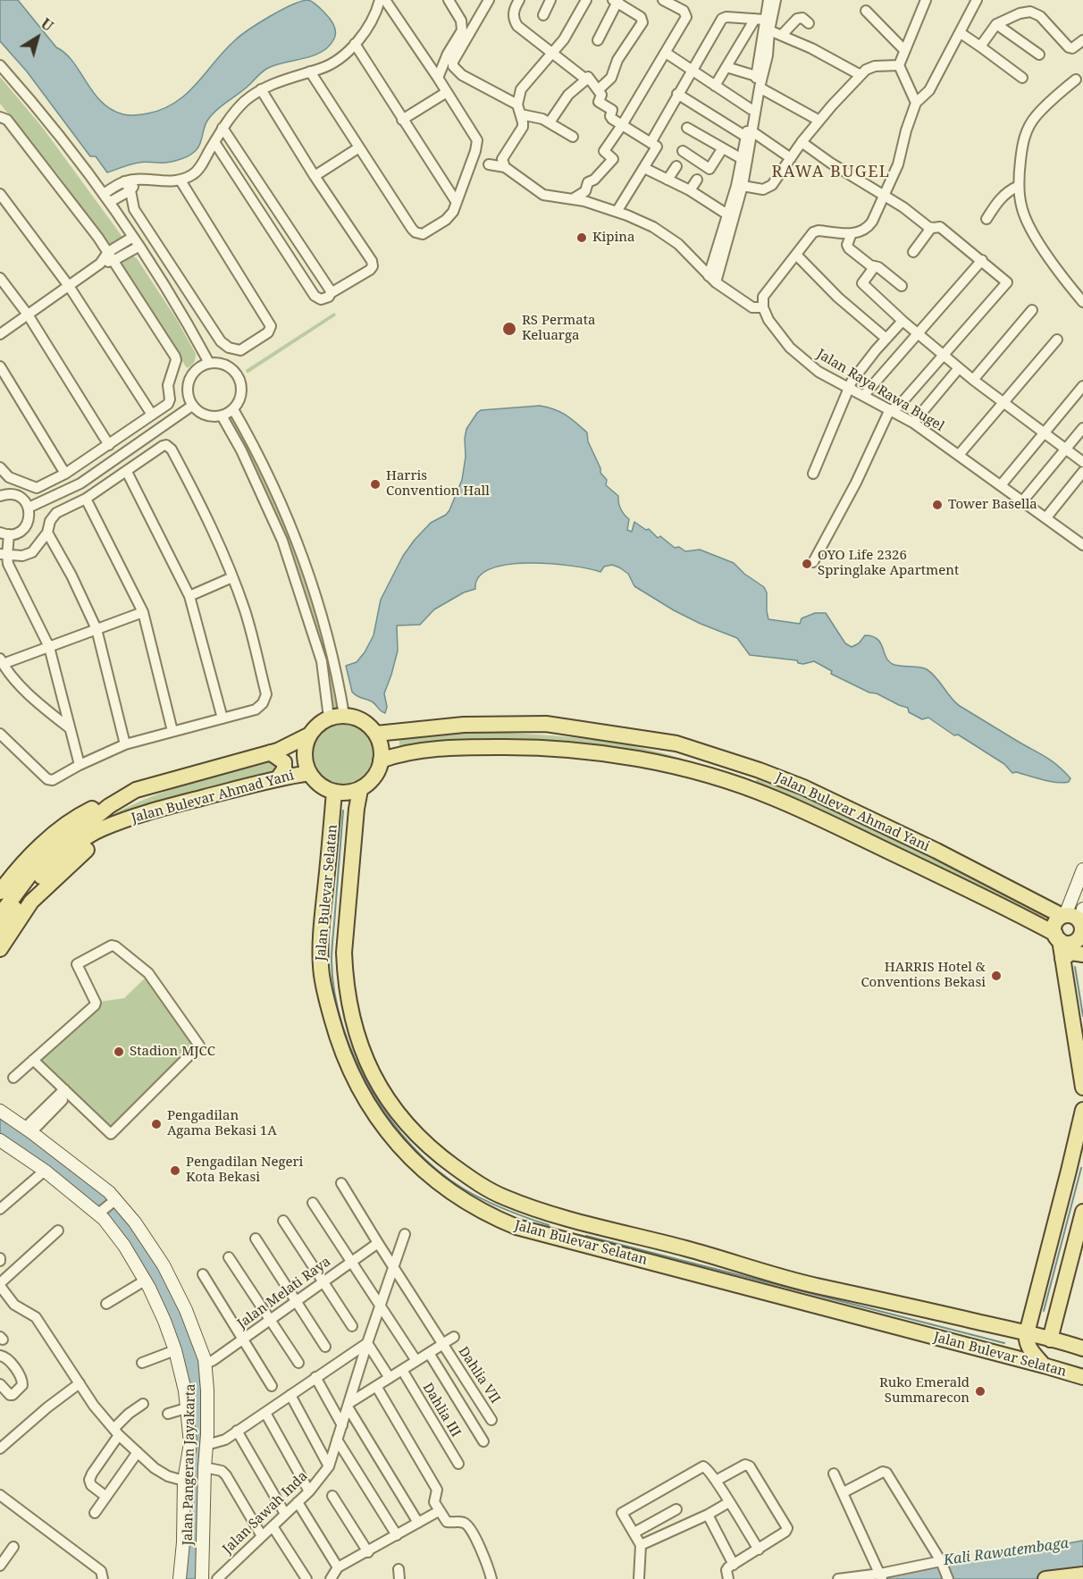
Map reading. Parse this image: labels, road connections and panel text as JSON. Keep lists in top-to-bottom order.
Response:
{
  "streets": {
    "main road": ["Jalan Bulevar Ahmad Yani", "Jalan Bulevar Selatan"],
    "street": [
      "Jalan Raya Rawa Bugel",
      "Jalan Melati Raya",
      "Dahlia VII",
      "Dahlia III",
      "Jalan Pangeran Jayakarta",
      "Jalan Sawah Inda"
    ]
  },
  "crossings": [
    ["Jalan Bulevar Ahmad Yani", "Jalan Bulevar Selatan"],
    ["Jalan Melati Raya", "Dahlia VII"],
    ["Jalan Melati Raya", "Jalan Pangeran Jayakarta"],
    ["Dahlia VII", "Jalan Sawah Inda"]
  ],
  "districts": ["RAWA BUGEL"],
  "water": ["Kali Rawatembaga"],
  "places": [
    "Kipina",
    "RS Permata Keluarga",
    "Harris Convention Hall",
    "Tower Basella",
    "OYO Life 2326 Springlake Apartment",
    "HARRIS Hotel & Conventions Bekasi",
    "Stadion MJCC",
    "Pengadilan Agama Bekasi 1A",
    "Pengadilan Negeri Kota Bekasi",
    "Ruko Emerald Summarecon"
  ],
  "north": "top right"
}
